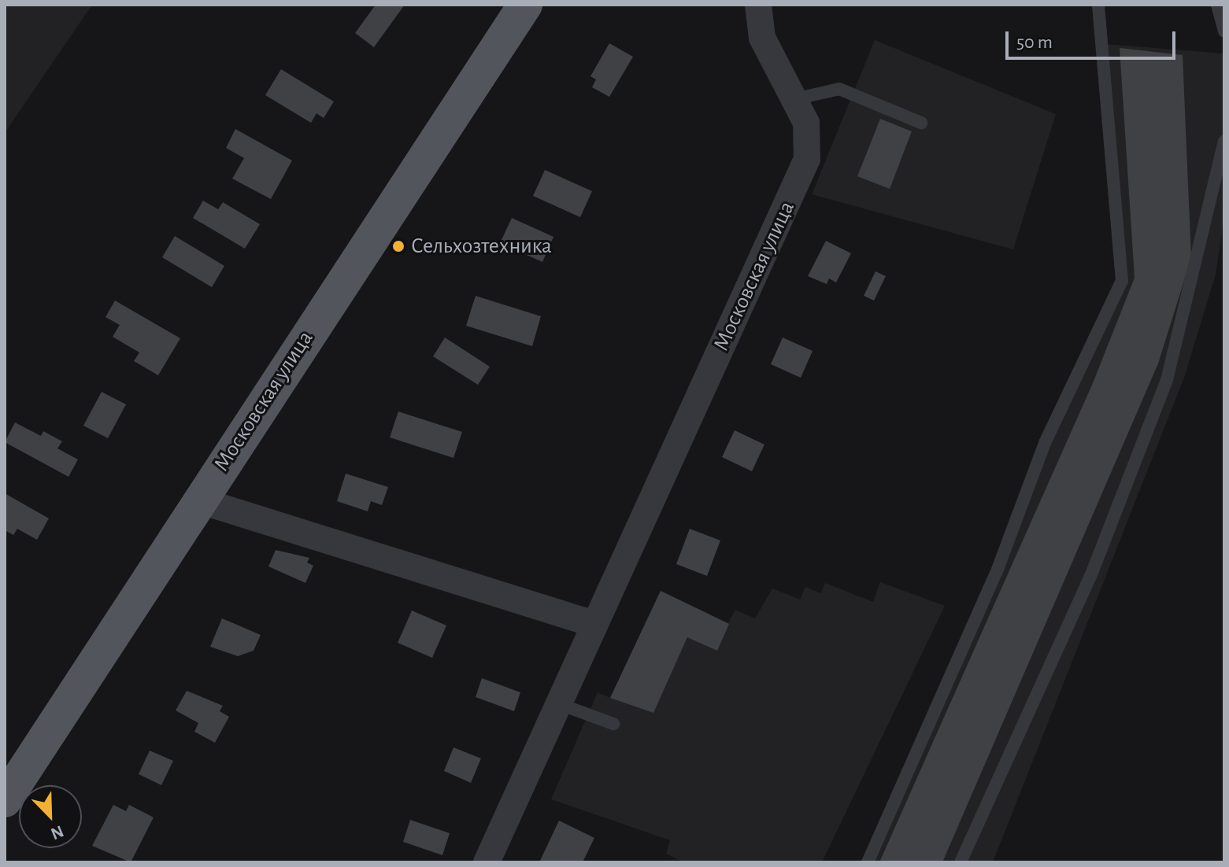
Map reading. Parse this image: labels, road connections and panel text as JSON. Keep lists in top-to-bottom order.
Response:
{
  "streets": {
    "main road": ["Московская улица"]
  },
  "places": ["Сельхозтехника"],
  "scale_bar": "50 m",
  "north": "bottom right"
}
